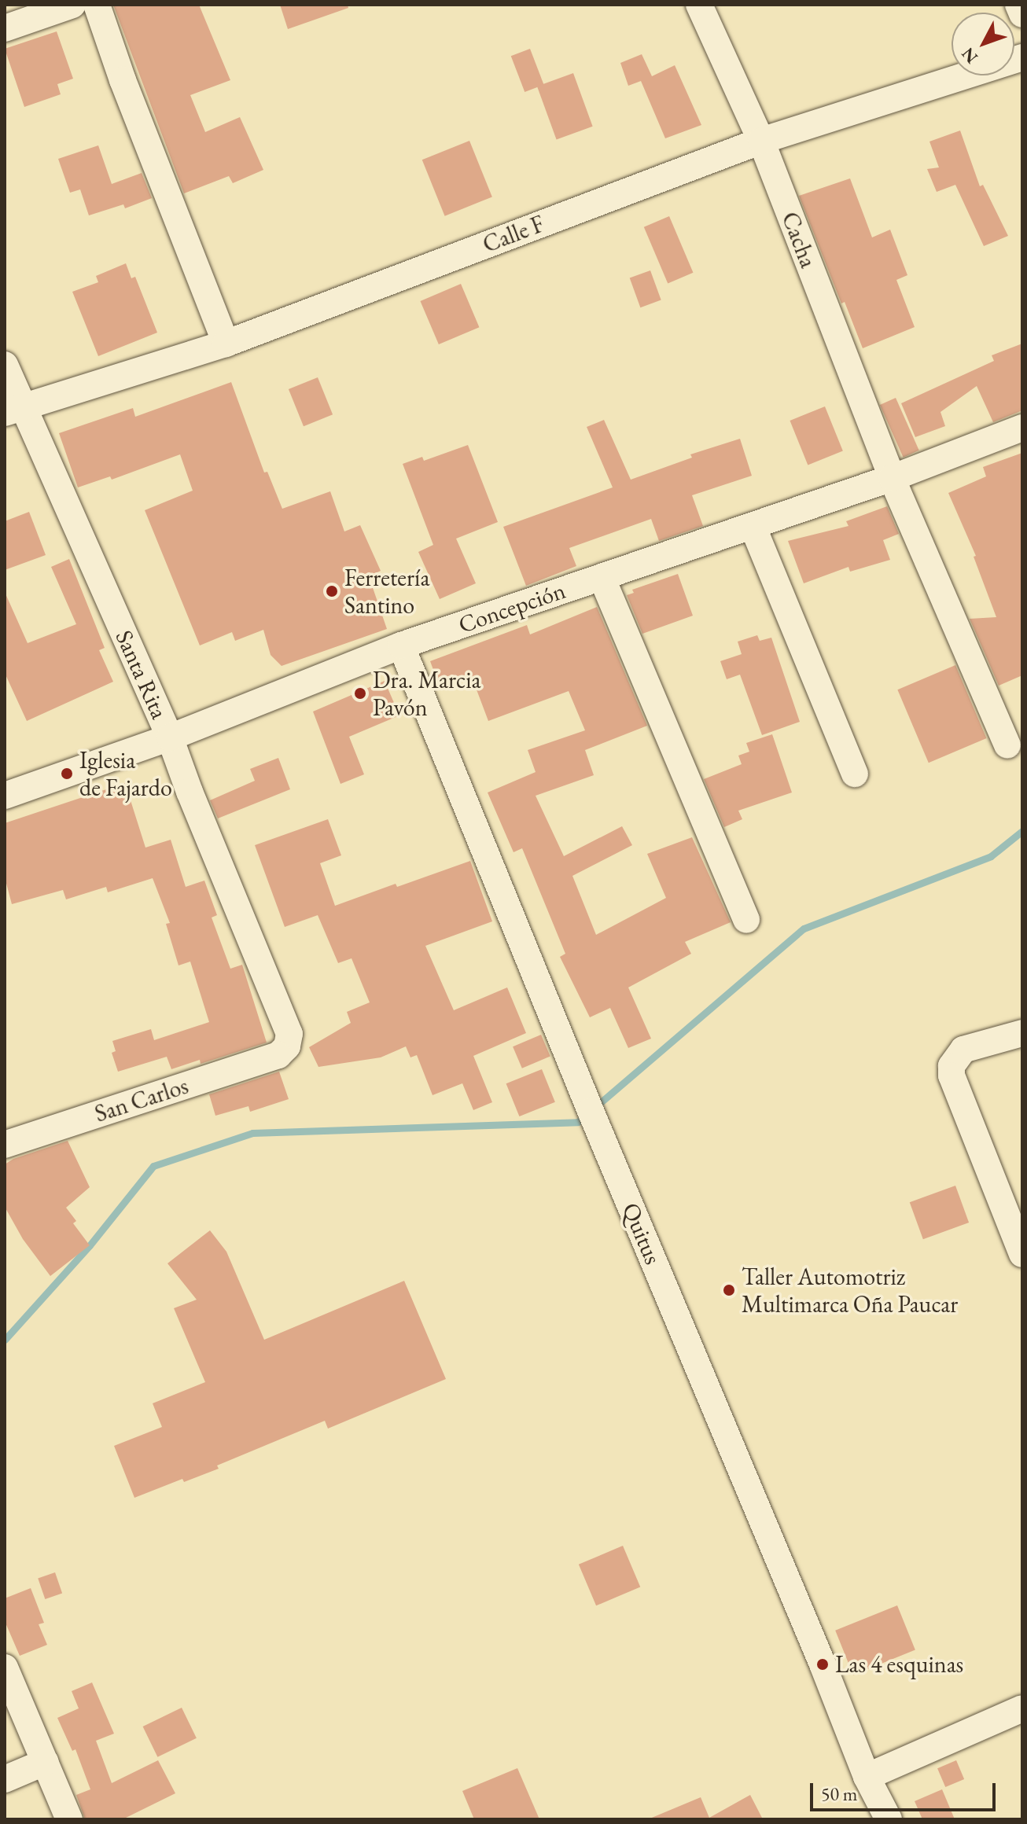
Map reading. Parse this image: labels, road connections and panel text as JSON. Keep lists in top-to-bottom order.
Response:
{
  "streets": {
    "street": [
      "Calle F",
      "Cacha",
      "Concepción",
      "Santa Rita",
      "San Carlos",
      "Quitus"
    ]
  },
  "crossings": [
    ["Calle F", "Cacha"],
    ["Calle F", "Santa Rita"],
    ["Cacha", "Concepción"],
    ["Concepción", "Santa Rita"],
    ["Concepción", "Quitus"],
    ["Santa Rita", "San Carlos"]
  ],
  "places": [
    "Ferretería Santino",
    "Dra. Marcia Pavón",
    "Iglesia de Fajardo",
    "Taller Automotriz Multimarca Oña Paucar",
    "Las 4 esquinas"
  ],
  "scale_bar": "50 m",
  "north": "bottom left"
}
